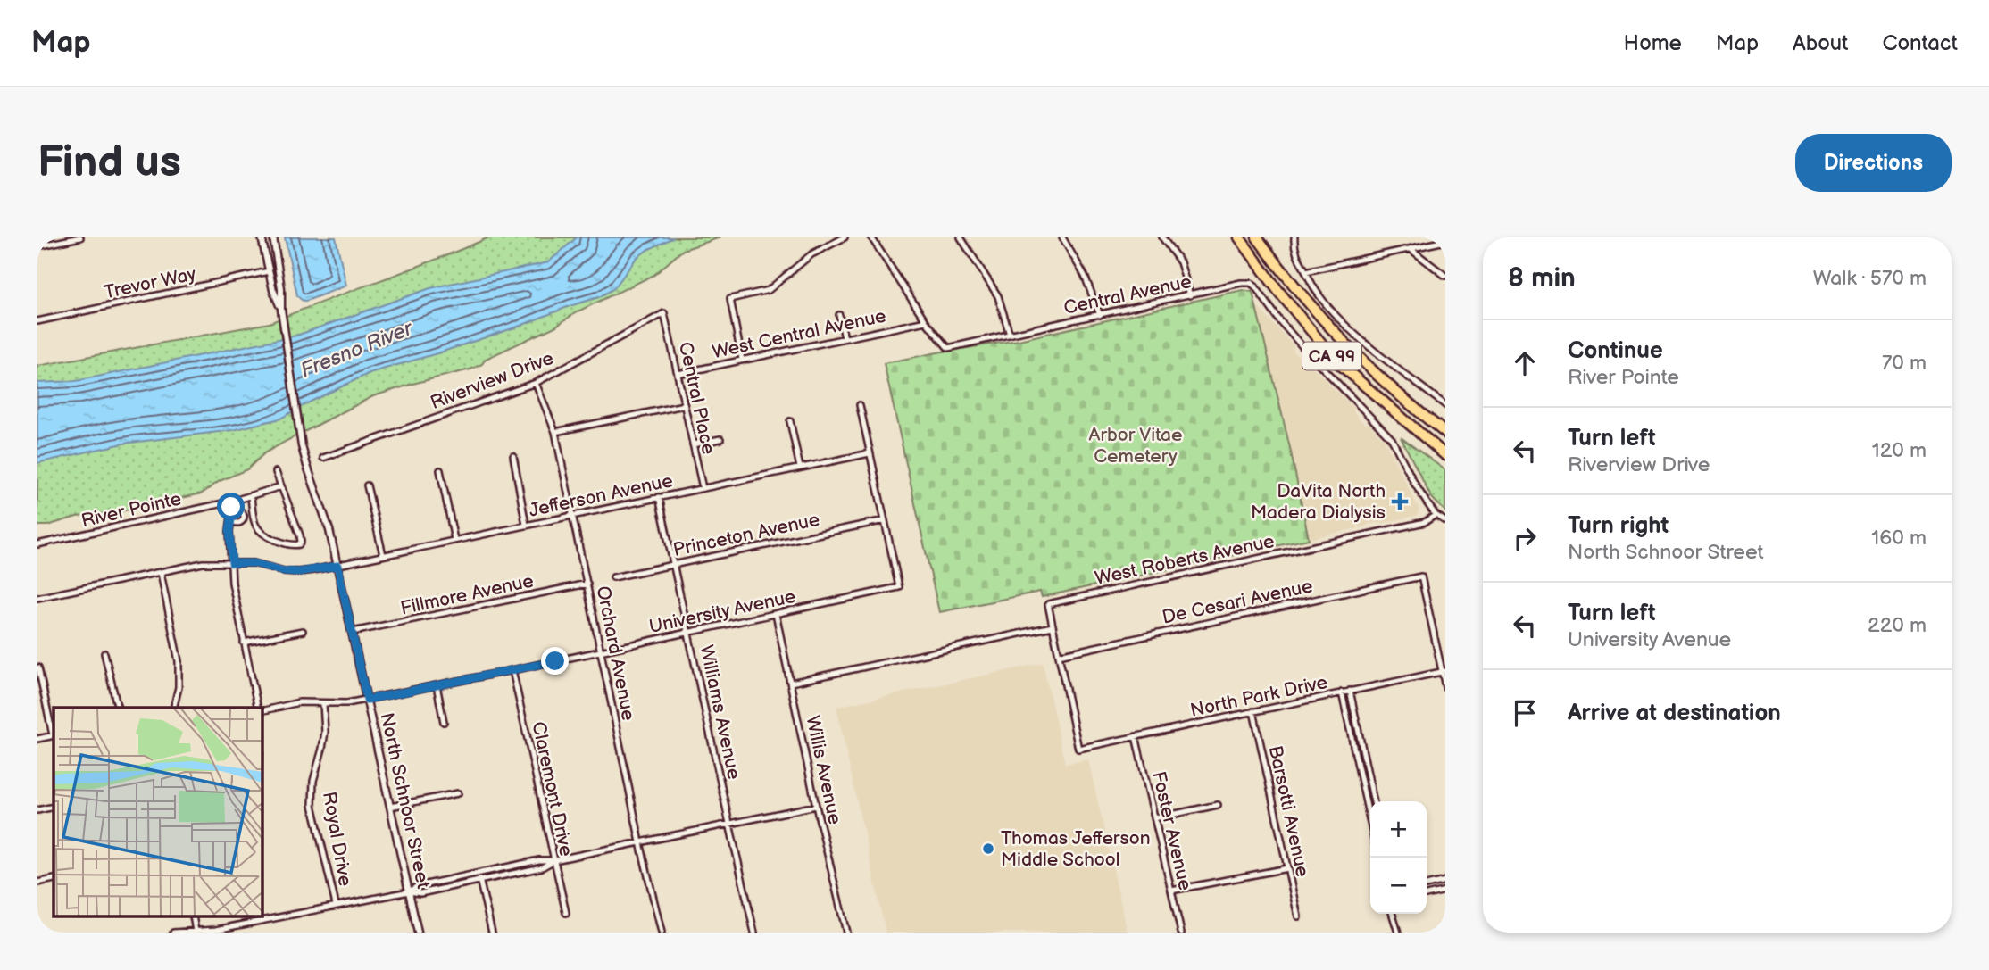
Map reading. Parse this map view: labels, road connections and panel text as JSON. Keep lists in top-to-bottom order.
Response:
{
  "streets": {
    "highway": ["CA 99"],
    "street": [
      "Trevor Way",
      "Central Avenue",
      "West Central Avenue",
      "Riverview Drive",
      "Central Place",
      "Jefferson Avenue",
      "River Pointe",
      "Princeton Avenue",
      "West Roberts Avenue",
      "Fillmore Avenue",
      "De Cesari Avenue",
      "University Avenue",
      "Orchard Avenue",
      "North Park Drive",
      "Williams Avenue",
      "Willis Avenue",
      "Claremont Drive",
      "North Schnoor Street",
      "Barsotti Avenue",
      "Foster Avenue",
      "Royal Drive"
    ]
  },
  "crossings": [
    ["Trevor Way", "North Schnoor Street"],
    ["Central Avenue", "West Roberts Avenue"],
    ["West Central Avenue", "Central Place"],
    ["Riverview Drive", "Central Place"],
    ["Riverview Drive", "Orchard Avenue"],
    ["Central Place", "Jefferson Avenue"],
    ["Jefferson Avenue", "Orchard Avenue"],
    ["Jefferson Avenue", "Williams Avenue"],
    ["Jefferson Avenue", "North Schnoor Street"],
    ["Princeton Avenue", "University Avenue"],
    ["Princeton Avenue", "Williams Avenue"],
    ["Fillmore Avenue", "Orchard Avenue"],
    ["Fillmore Avenue", "North Schnoor Street"],
    ["De Cesari Avenue", "North Park Drive"],
    ["University Avenue", "Orchard Avenue"],
    ["University Avenue", "Williams Avenue"],
    ["University Avenue", "Willis Avenue"],
    ["University Avenue", "Claremont Drive"],
    ["University Avenue", "North Schnoor Street"],
    ["University Avenue", "Royal Drive"],
    ["North Park Drive", "Barsotti Avenue"],
    ["North Park Drive", "Foster Avenue"]
  ],
  "water": ["Fresno River"],
  "parks": ["Arbor Vitae Cemetery"],
  "places": {
    "health": ["DaVita North Madera Dialysis"],
    "other": ["Thomas Jefferson Middle School"]
  },
  "page": {
    "header": "Map",
    "nav": [
      "Home",
      "Map",
      "About",
      "Contact"
    ],
    "buttons": "Directions",
    "title": "Find us",
    "heading": ["8 min", "Walk · 570 m"],
    "list": [
      ["Continue", "River Pointe", "70 m"],
      ["Turn left", "Riverview Drive", "120 m"],
      ["Turn right", "North Schnoor Street", "160 m"],
      ["Turn left", "University Avenue", "220 m"],
      "Arrive at destination"
    ],
    "map_buttons": ["+", "−"]
  }
}
